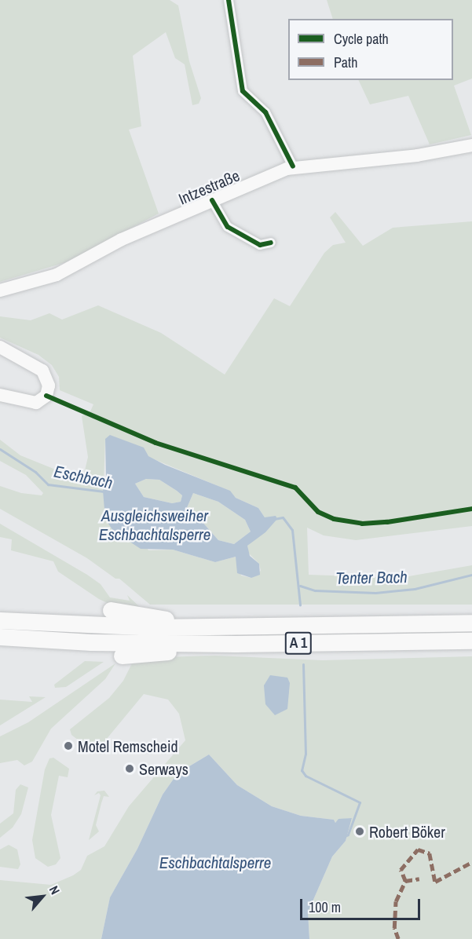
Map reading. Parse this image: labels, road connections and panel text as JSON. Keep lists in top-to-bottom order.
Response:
{
  "streets": {
    "highway": ["A 1"],
    "main road": ["Intzestraße"]
  },
  "water": [
    "Eschbach",
    "Ausgleichsweiher Eschbachtalsperre",
    "Tenter Bach",
    "Eschbachtalsperre"
  ],
  "places": ["Motel Remscheid", "Serways", "Robert Böker"],
  "legend": ["Cycle path", "Path"],
  "scale_bar": "100 m",
  "north": "top right"
}
